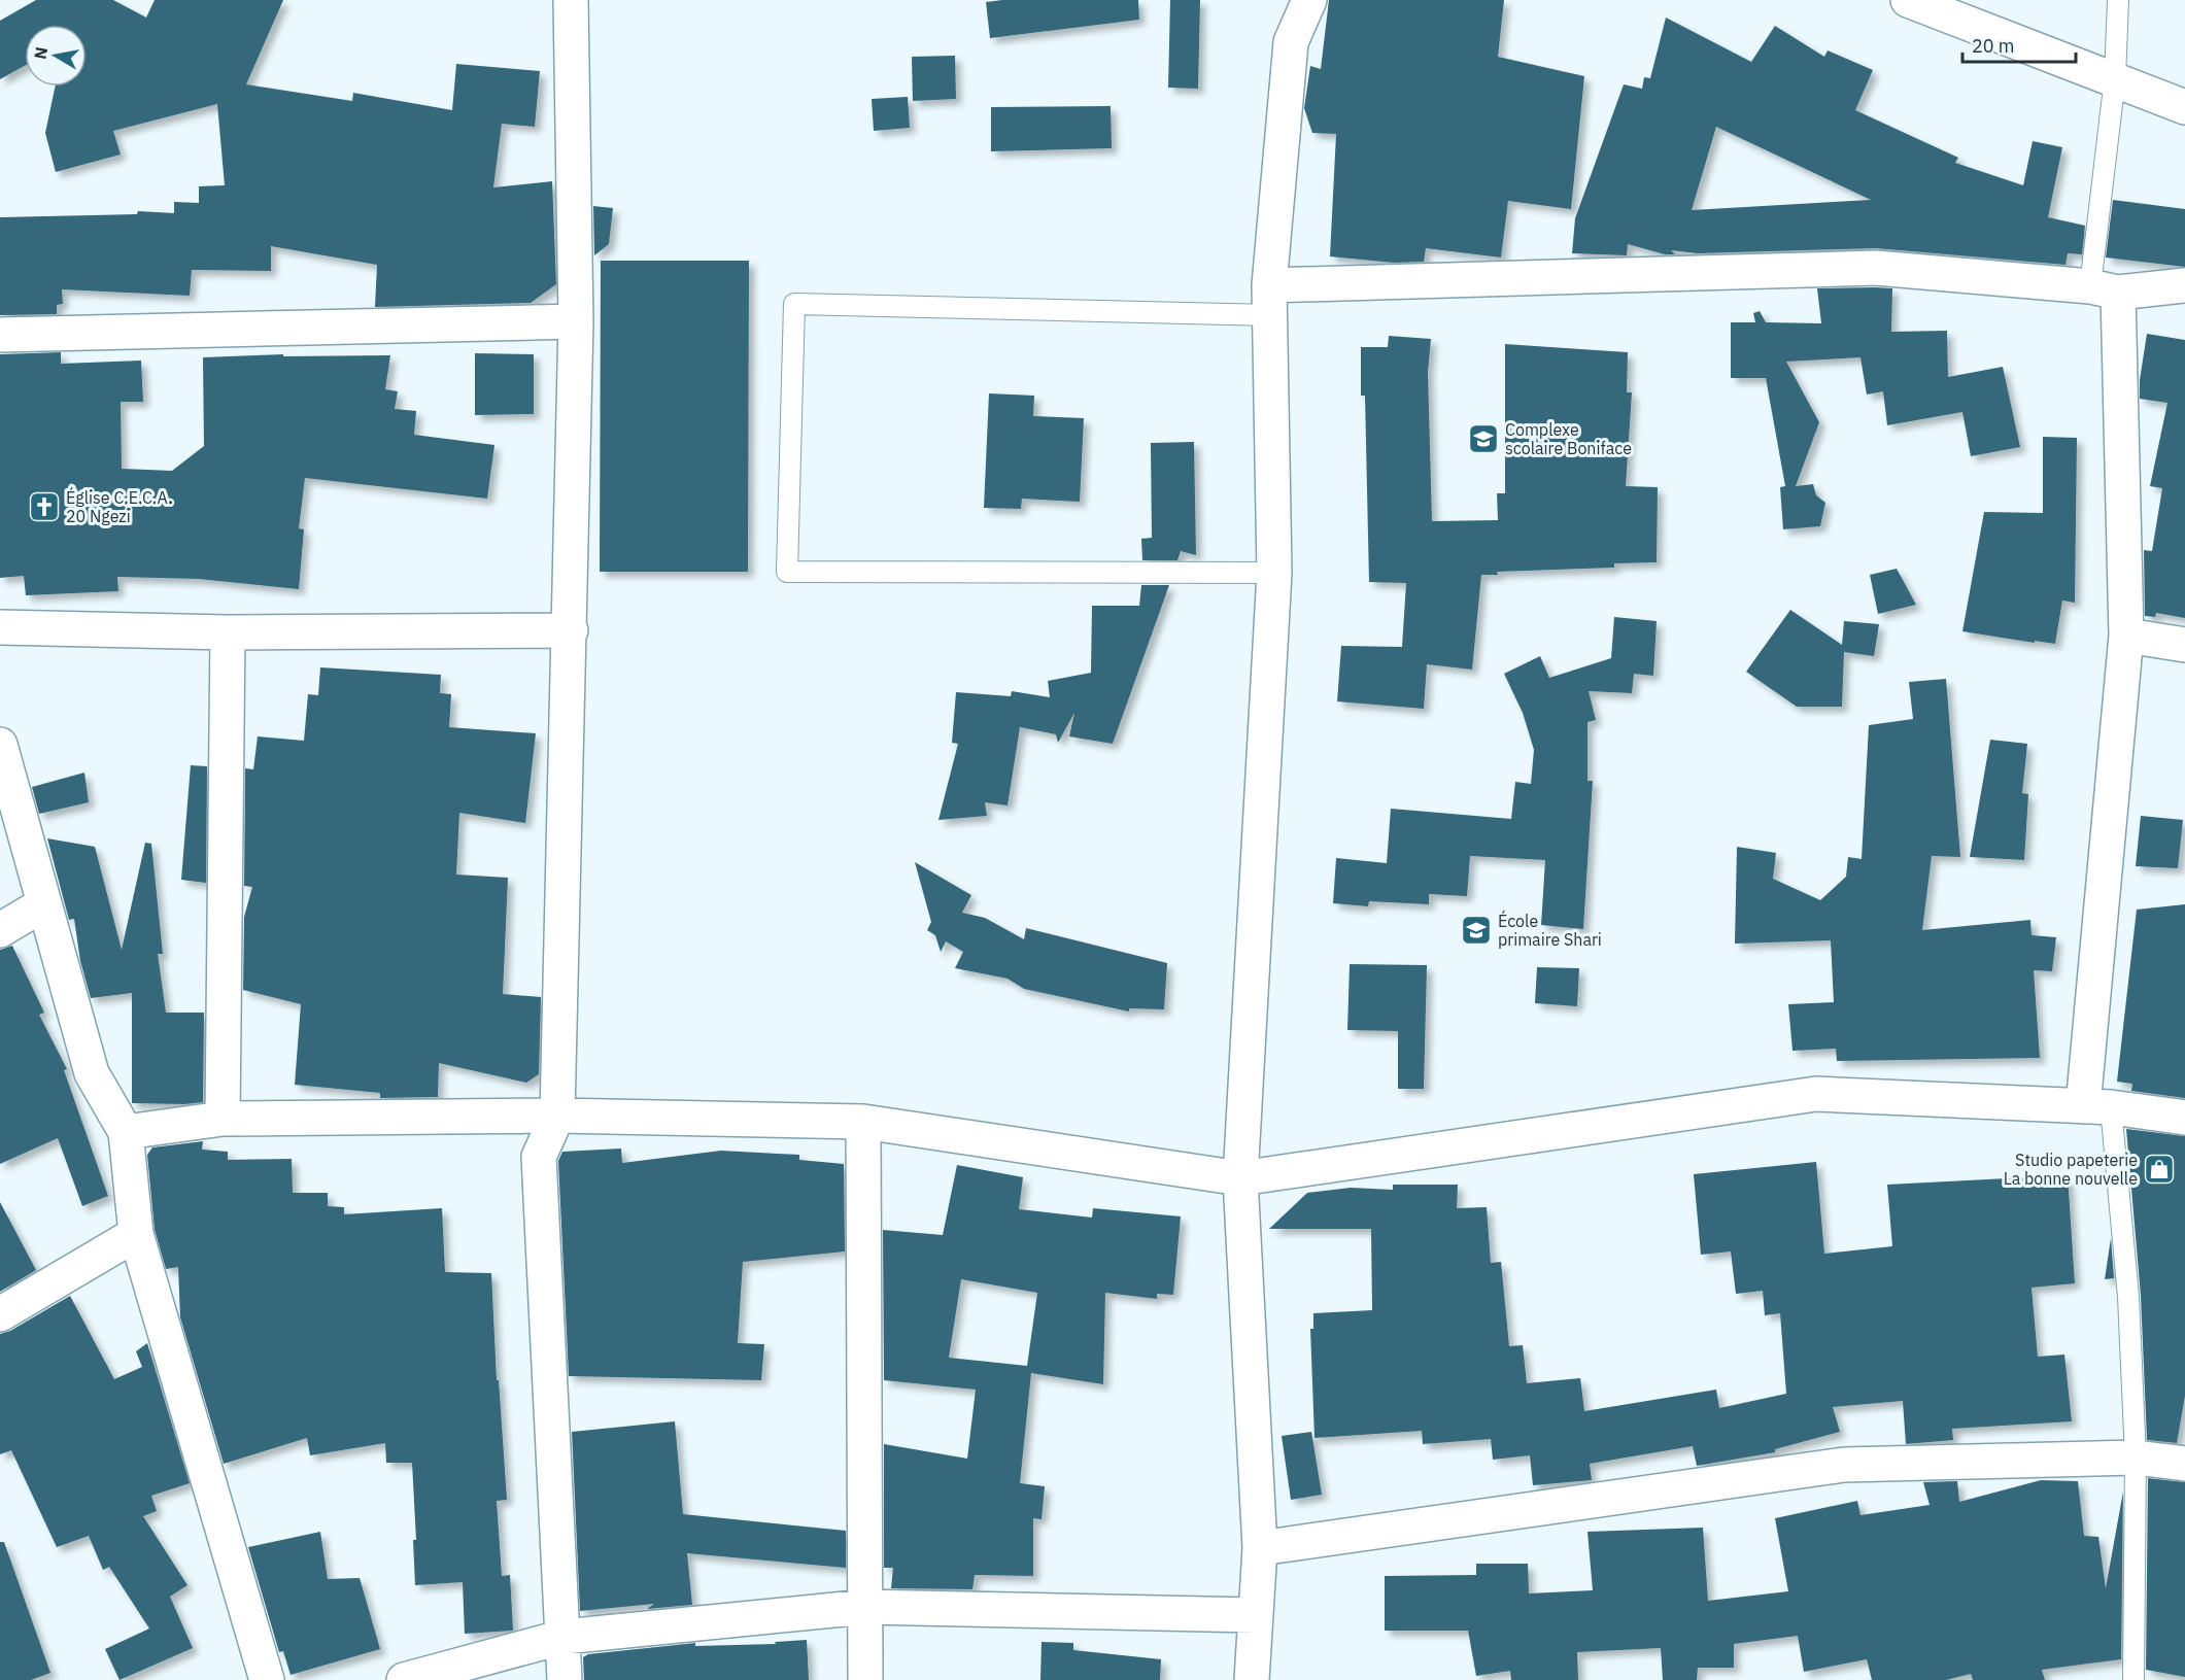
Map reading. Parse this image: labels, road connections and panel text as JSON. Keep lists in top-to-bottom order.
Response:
{
  "places": {
    "school or university": ["Complexe scolaire Boniface", "École primaire Shari"],
    "church": ["Église C.E.C.A. 20 Ngezi"],
    "shop": ["Studio papeterie La bonne nouvelle"]
  },
  "scale_bar": "20 m",
  "north": "left"
}
